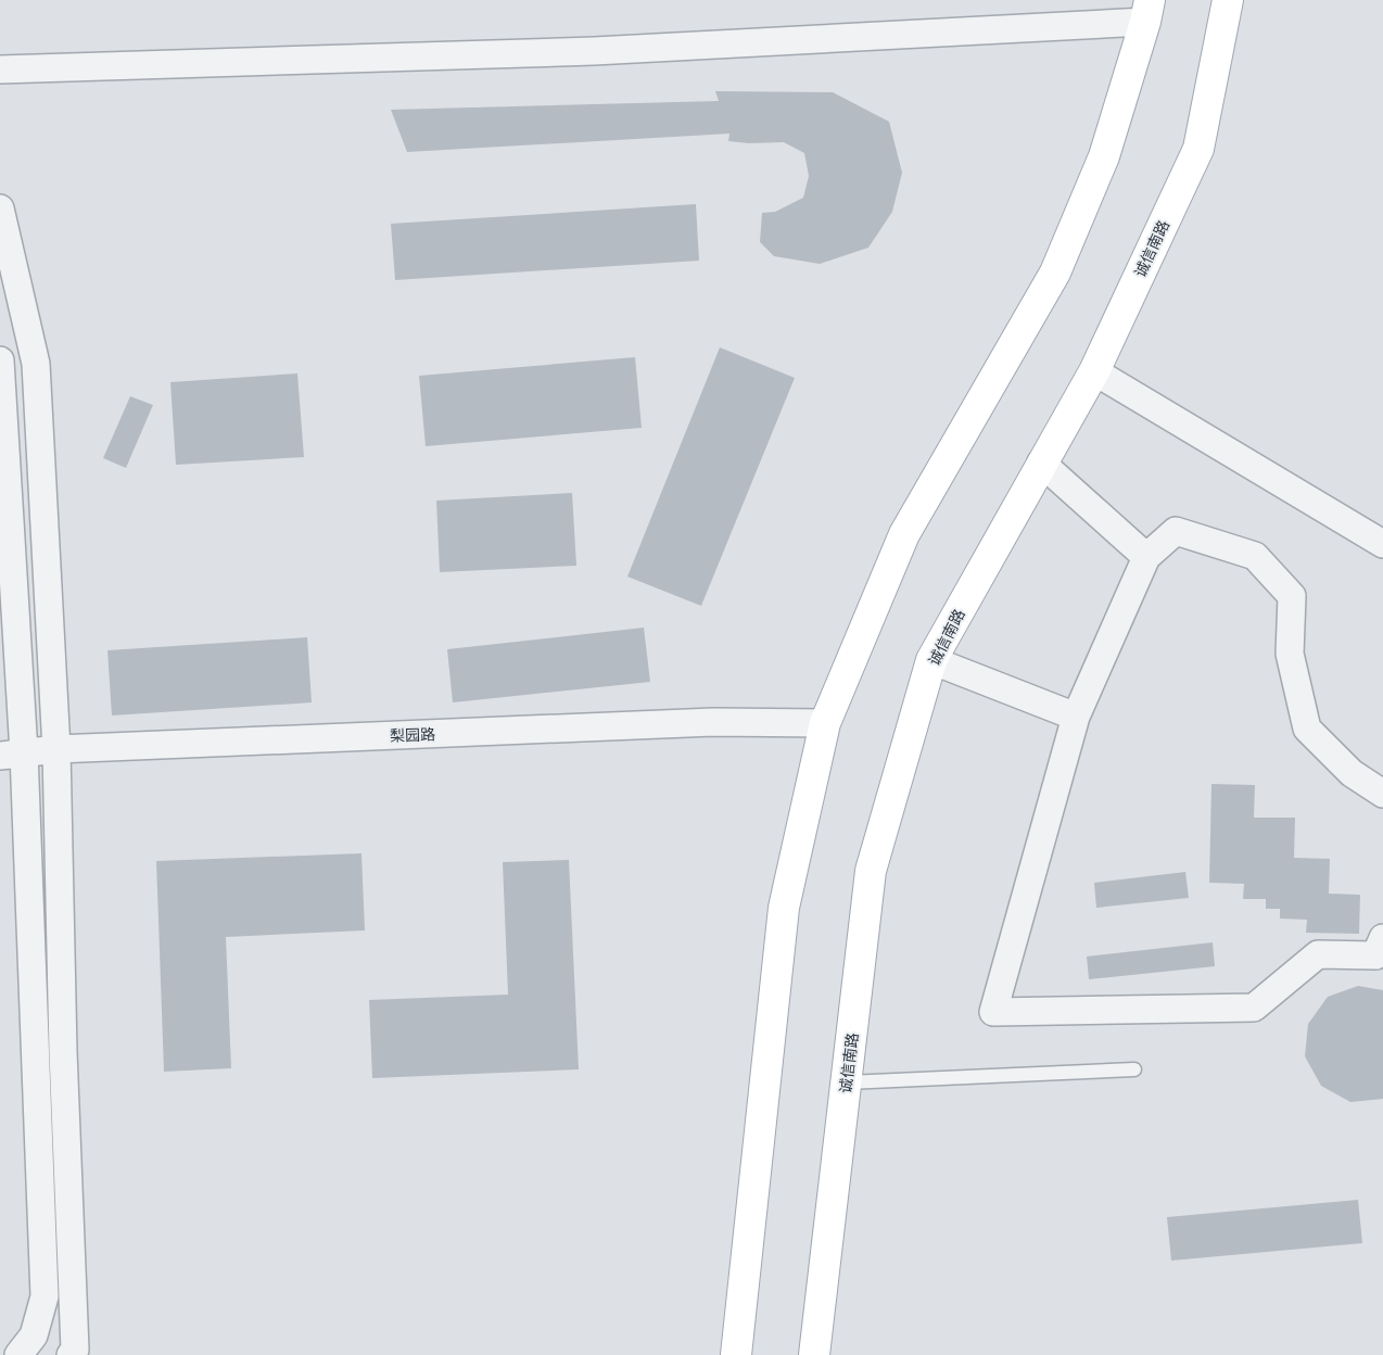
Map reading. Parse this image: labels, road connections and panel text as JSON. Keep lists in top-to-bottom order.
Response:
{
  "streets": {
    "main road": ["诚信南路"],
    "street": ["梨园路"]
  }
}
